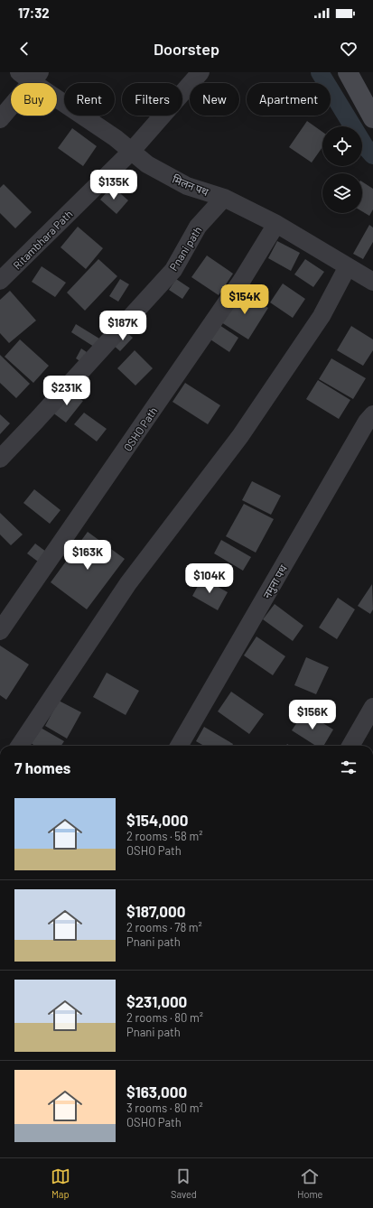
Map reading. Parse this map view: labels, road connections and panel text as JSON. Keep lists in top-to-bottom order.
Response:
{
  "streets": {
    "street": [
      "मिलन पथ",
      "Ritambhara Path",
      "Pnani path",
      "OSHO Path",
      "नमुना पथ"
    ]
  },
  "crossings": [
    ["मिलन पथ", "Ritambhara Path"],
    ["मिलन पथ", "Pnani path"],
    ["मिलन पथ", "OSHO Path"]
  ],
  "page": {
    "status": "17:32",
    "header": "Doorstep",
    "chip": [
      "Buy",
      "Rent",
      "Filters",
      "New",
      "Apartment"
    ],
    "price": [
      "$135K",
      "$154K",
      "$187K",
      "$231K",
      "$163K",
      "$104K",
      "$156K"
    ],
    "heading": "7 homes",
    "list": [
      {
        "name": "$154,000",
        "note": "2 rooms · 58 m² · OSHO Path"
      },
      {
        "name": "$187,000",
        "note": "2 rooms · 78 m² · Pnani path"
      },
      {
        "name": "$231,000",
        "note": "2 rooms · 80 m² · Pnani path"
      },
      {
        "name": "$163,000",
        "note": "3 rooms · 80 m² · OSHO Path"
      }
    ],
    "tabs": ["Map", "Saved", "Home"]
  }
}
